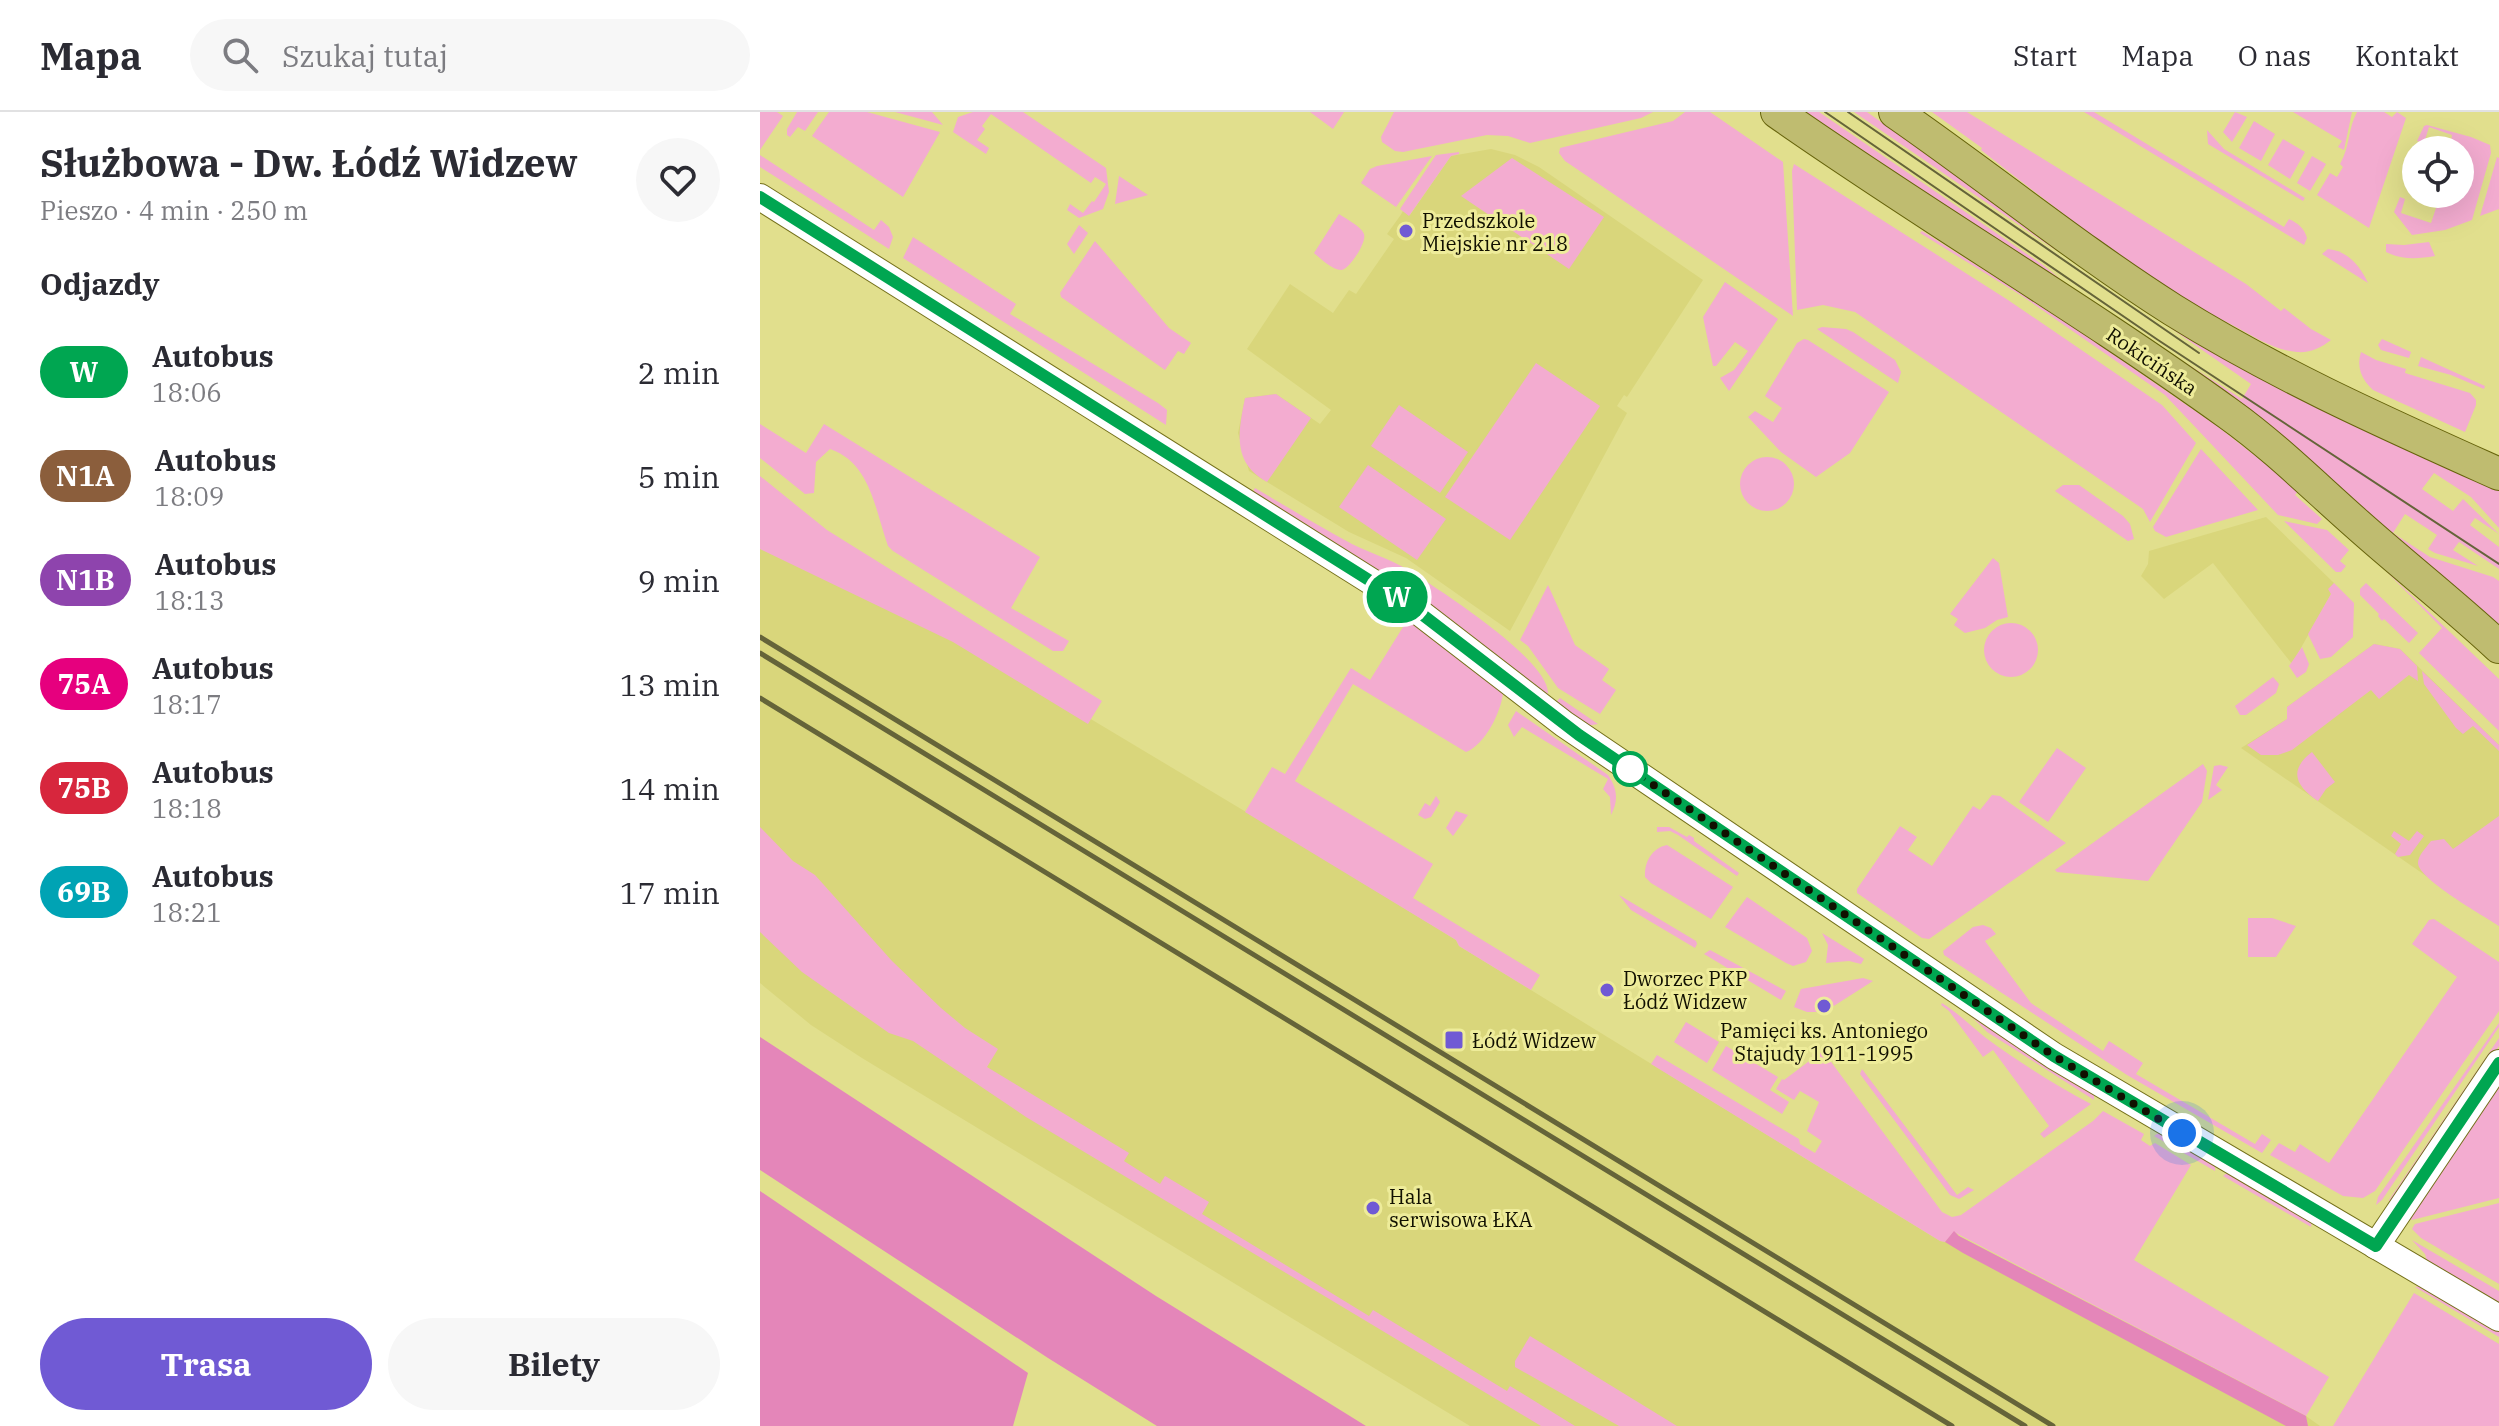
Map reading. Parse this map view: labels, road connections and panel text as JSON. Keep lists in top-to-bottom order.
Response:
{
  "streets": {
    "main road": ["Rokicińska"]
  },
  "places": {
    "other": [
      "Przedszkole Miejskie nr 218",
      "Dworzec PKP Łódź Widzew",
      "Pamięci ks. Antoniego Stajudy 1911-1995",
      "Hala serwisowa ŁKA"
    ],
    "transit": ["Łódź Widzew"]
  },
  "lines": ["bus line W"],
  "page": {
    "header": "Mapa",
    "search": "Szukaj tutaj",
    "nav": [
      "Start",
      "Mapa",
      "O nas",
      "Kontakt"
    ],
    "heading": [
      ["Służbowa - Dw. Łódź Widzew", "Pieszo · 4 min · 250 m"],
      "Odjazdy"
    ],
    "on_map": "W",
    "list": [
      {
        "mark": "W",
        "name": "Autobus",
        "note": "18:06",
        "value": "2 min"
      },
      {
        "mark": "N1A",
        "name": "Autobus",
        "note": "18:09",
        "value": "5 min"
      },
      {
        "mark": "N1B",
        "name": "Autobus",
        "note": "18:13",
        "value": "9 min"
      },
      {
        "mark": "75A",
        "name": "Autobus",
        "note": "18:17",
        "value": "13 min"
      },
      {
        "mark": "75B",
        "name": "Autobus",
        "note": "18:18",
        "value": "14 min"
      },
      {
        "mark": "69B",
        "name": "Autobus",
        "note": "18:21",
        "value": "17 min"
      }
    ],
    "buttons": ["Trasa", "Bilety"]
  }
}
